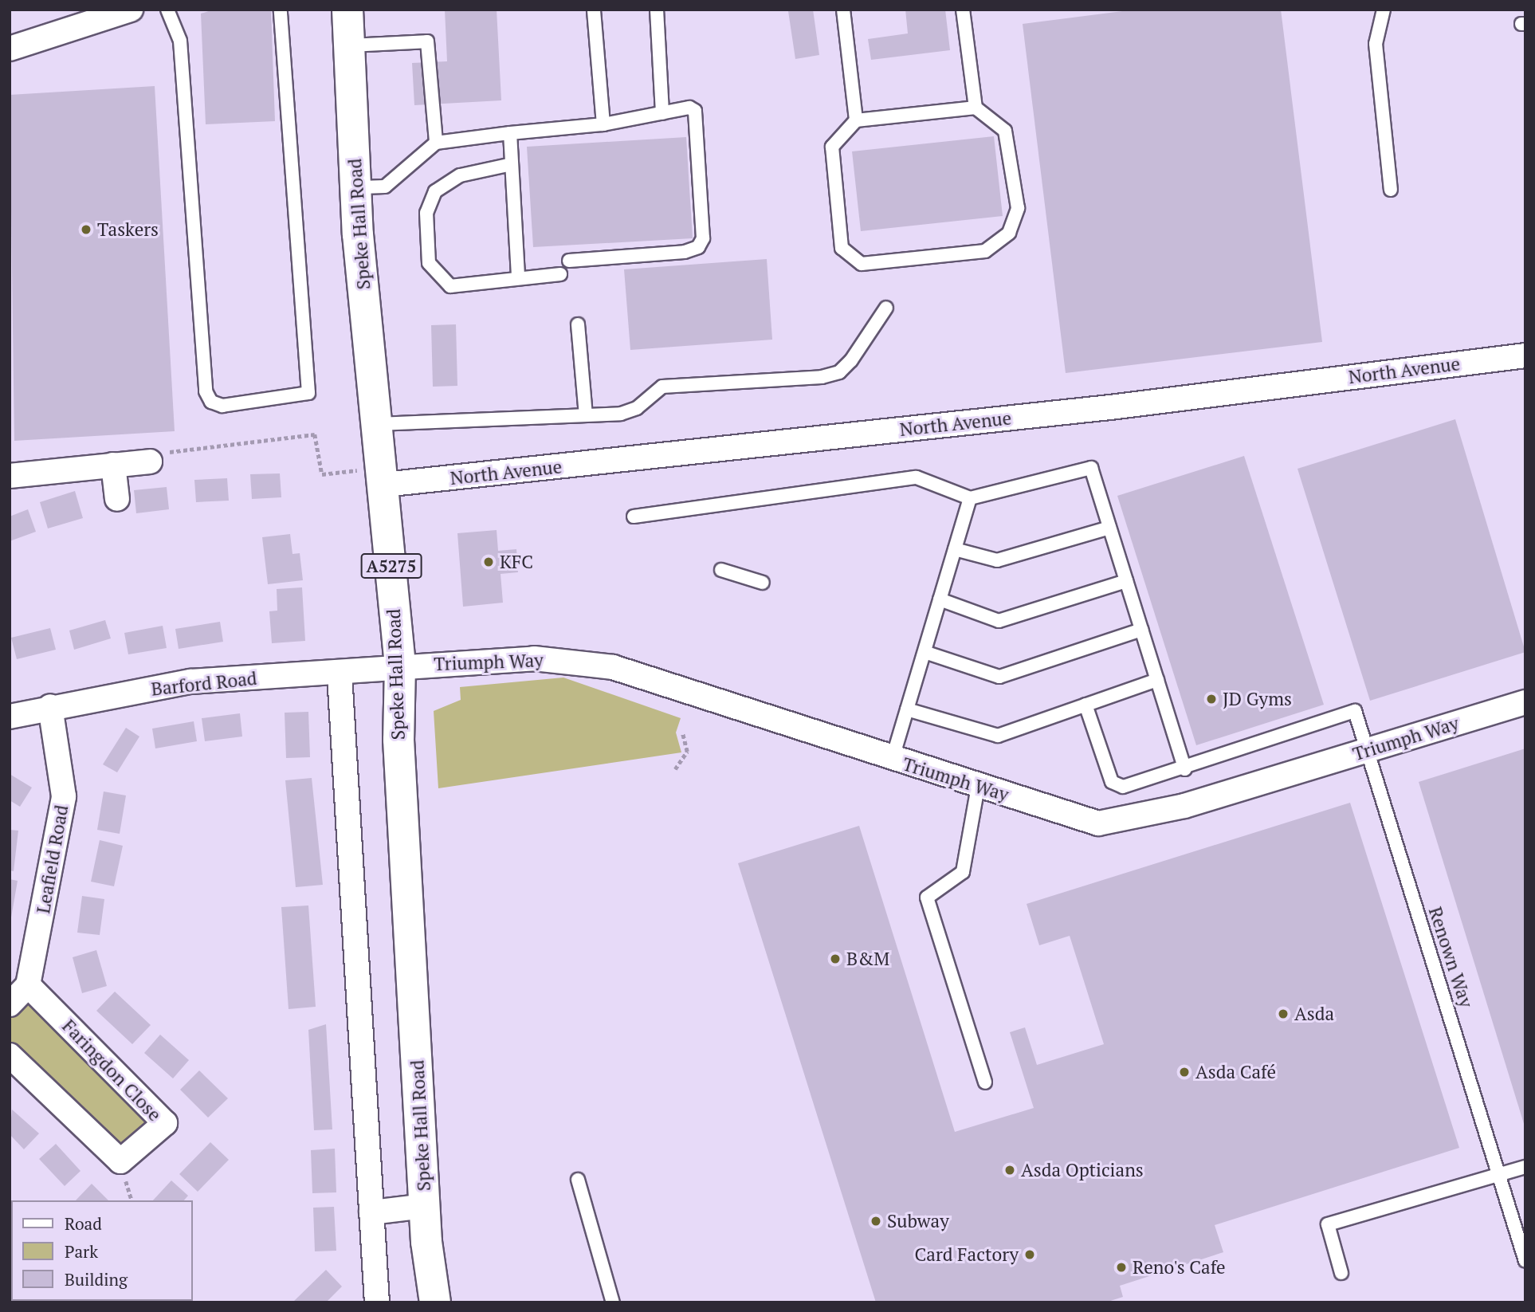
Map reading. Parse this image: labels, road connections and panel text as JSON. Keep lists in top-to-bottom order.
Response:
{
  "streets": {
    "highway": ["Speke Hall Road", "A5275"],
    "street": [
      "North Avenue",
      "Triumph Way",
      "Barford Road",
      "Leafield Road",
      "Faringdon Close"
    ],
    "lane": ["Renown Way"]
  },
  "crossings": [
    ["Speke Hall Road", "North Avenue"],
    ["Speke Hall Road", "Triumph Way"],
    ["Speke Hall Road", "Barford Road"],
    ["Triumph Way", "Barford Road"],
    ["Triumph Way", "Renown Way"],
    ["Barford Road", "Leafield Road"],
    ["Leafield Road", "Faringdon Close"]
  ],
  "places": [
    "Taskers",
    "KFC",
    "JD Gyms",
    "B&M",
    "Asda",
    "Asda Café",
    "Asda Opticians",
    "Subway",
    "Card Factory",
    "Reno's Cafe"
  ],
  "legend": ["Road", "Park", "Building"]
}
